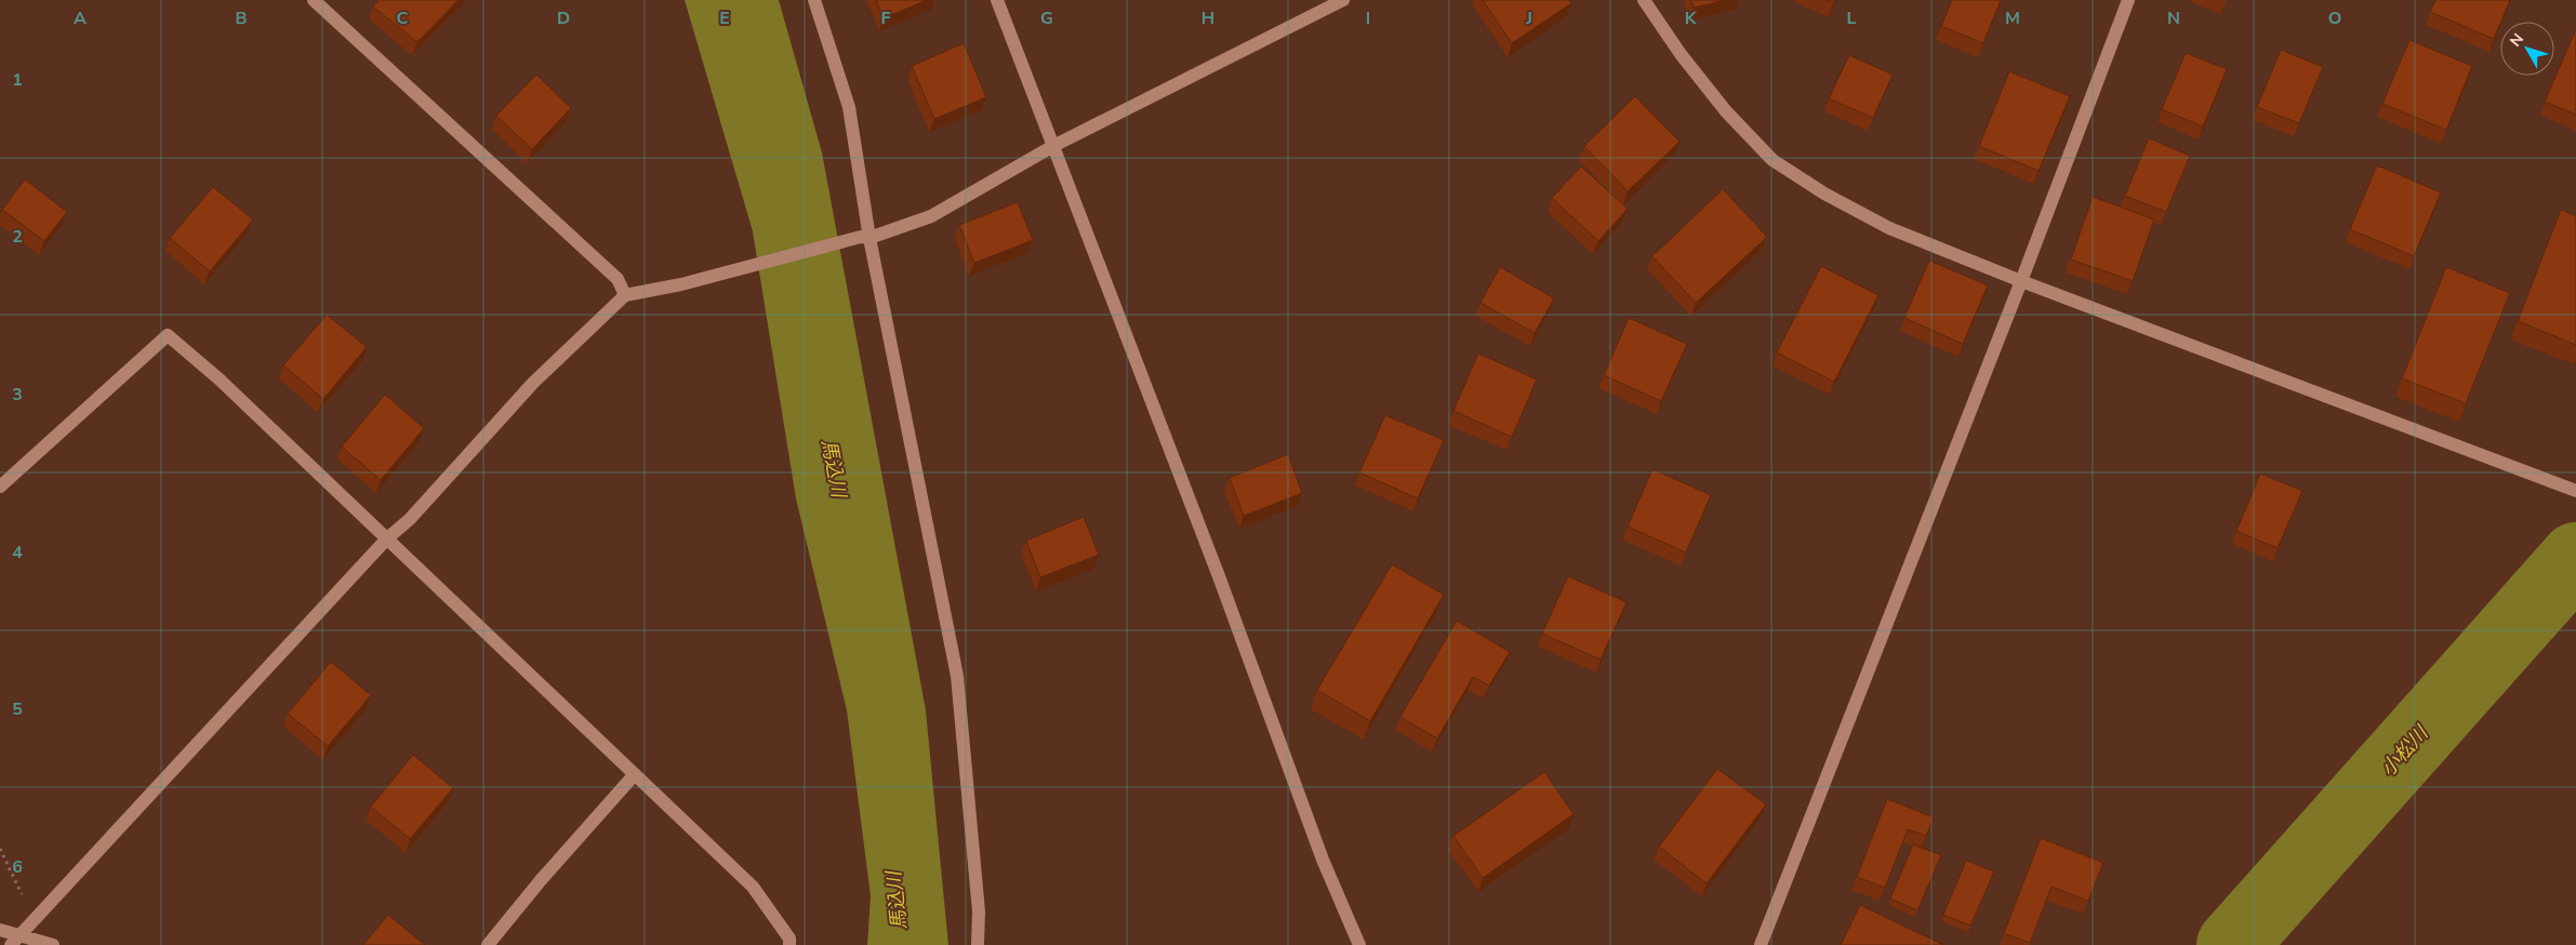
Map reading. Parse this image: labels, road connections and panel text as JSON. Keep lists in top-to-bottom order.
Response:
{
  "water": ["馬込川", "小松川"],
  "north": "top left",
  "grid": {
    "columns": [
      "A",
      "B",
      "C",
      "D",
      "E",
      "F",
      "G",
      "H",
      "I",
      "J",
      "K",
      "L",
      "M",
      "N",
      "O"
    ],
    "rows": [
      "1",
      "2",
      "3",
      "4",
      "5",
      "6"
    ]
  }
}
